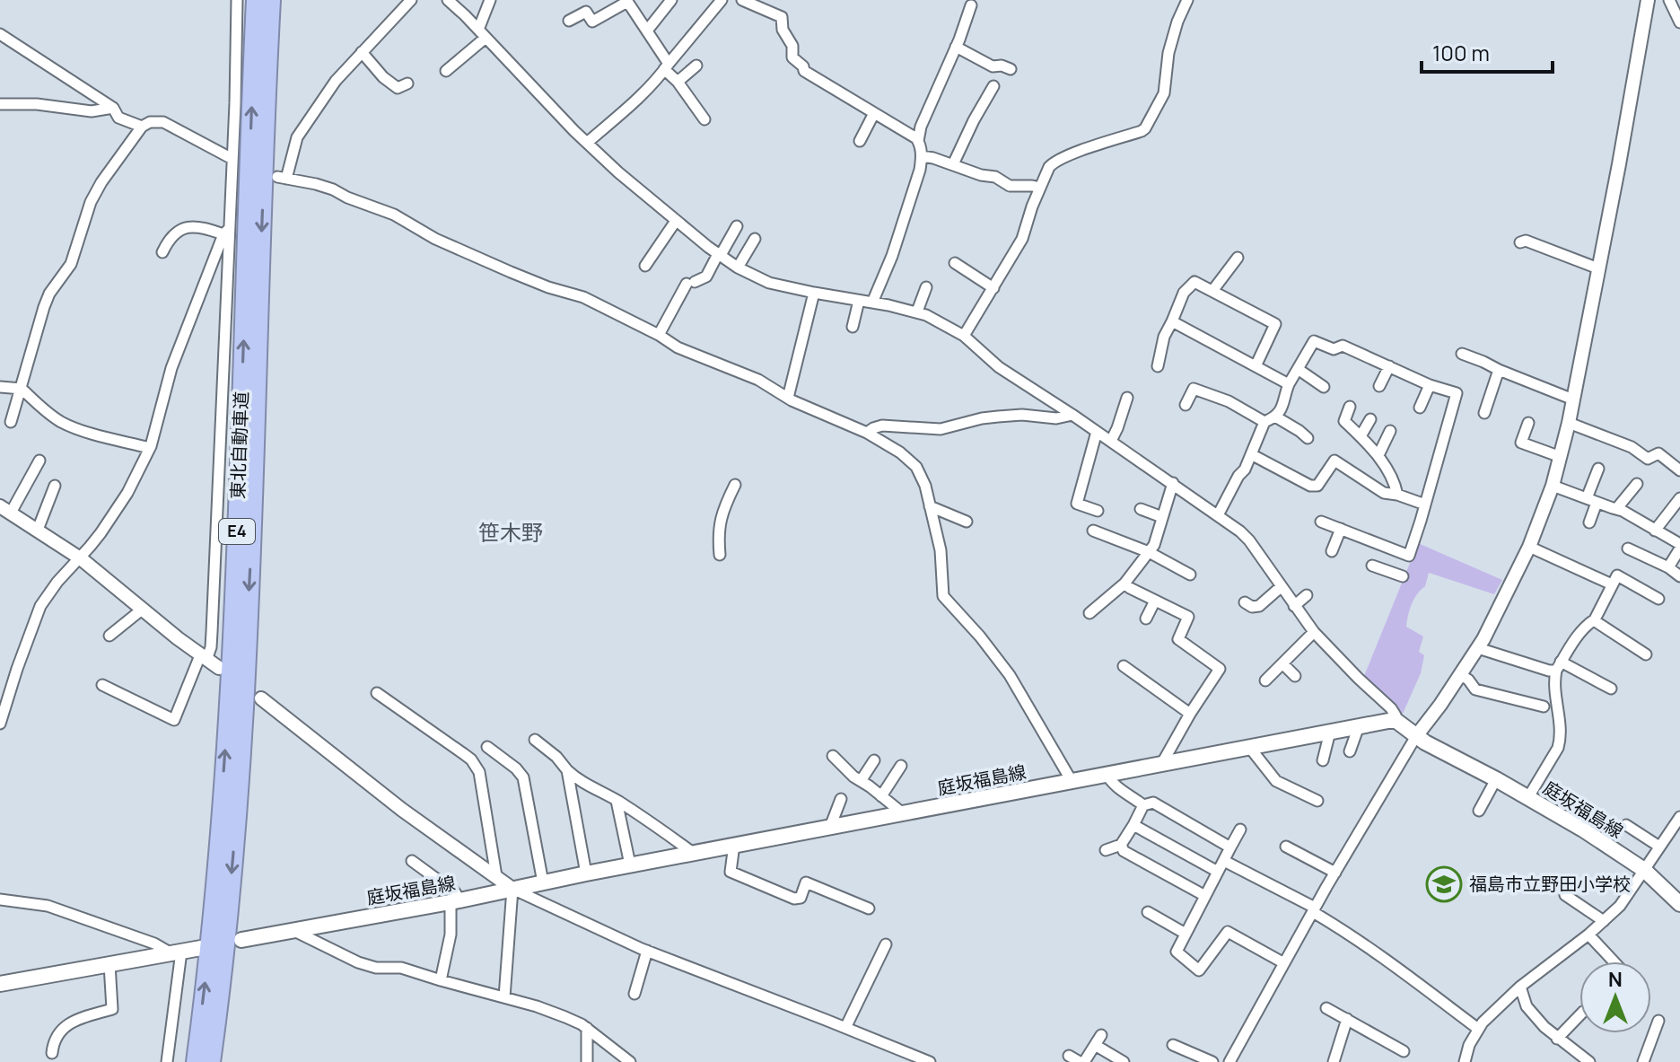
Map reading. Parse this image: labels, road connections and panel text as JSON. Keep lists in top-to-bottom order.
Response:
{
  "streets": {
    "highway": ["東北自動車道", "E4"],
    "main road": ["庭坂福島線"]
  },
  "districts": ["笹木野"],
  "places": {
    "school or university": ["福島市立野田小学校"]
  },
  "scale_bar": "100 m",
  "north": "top"
}
